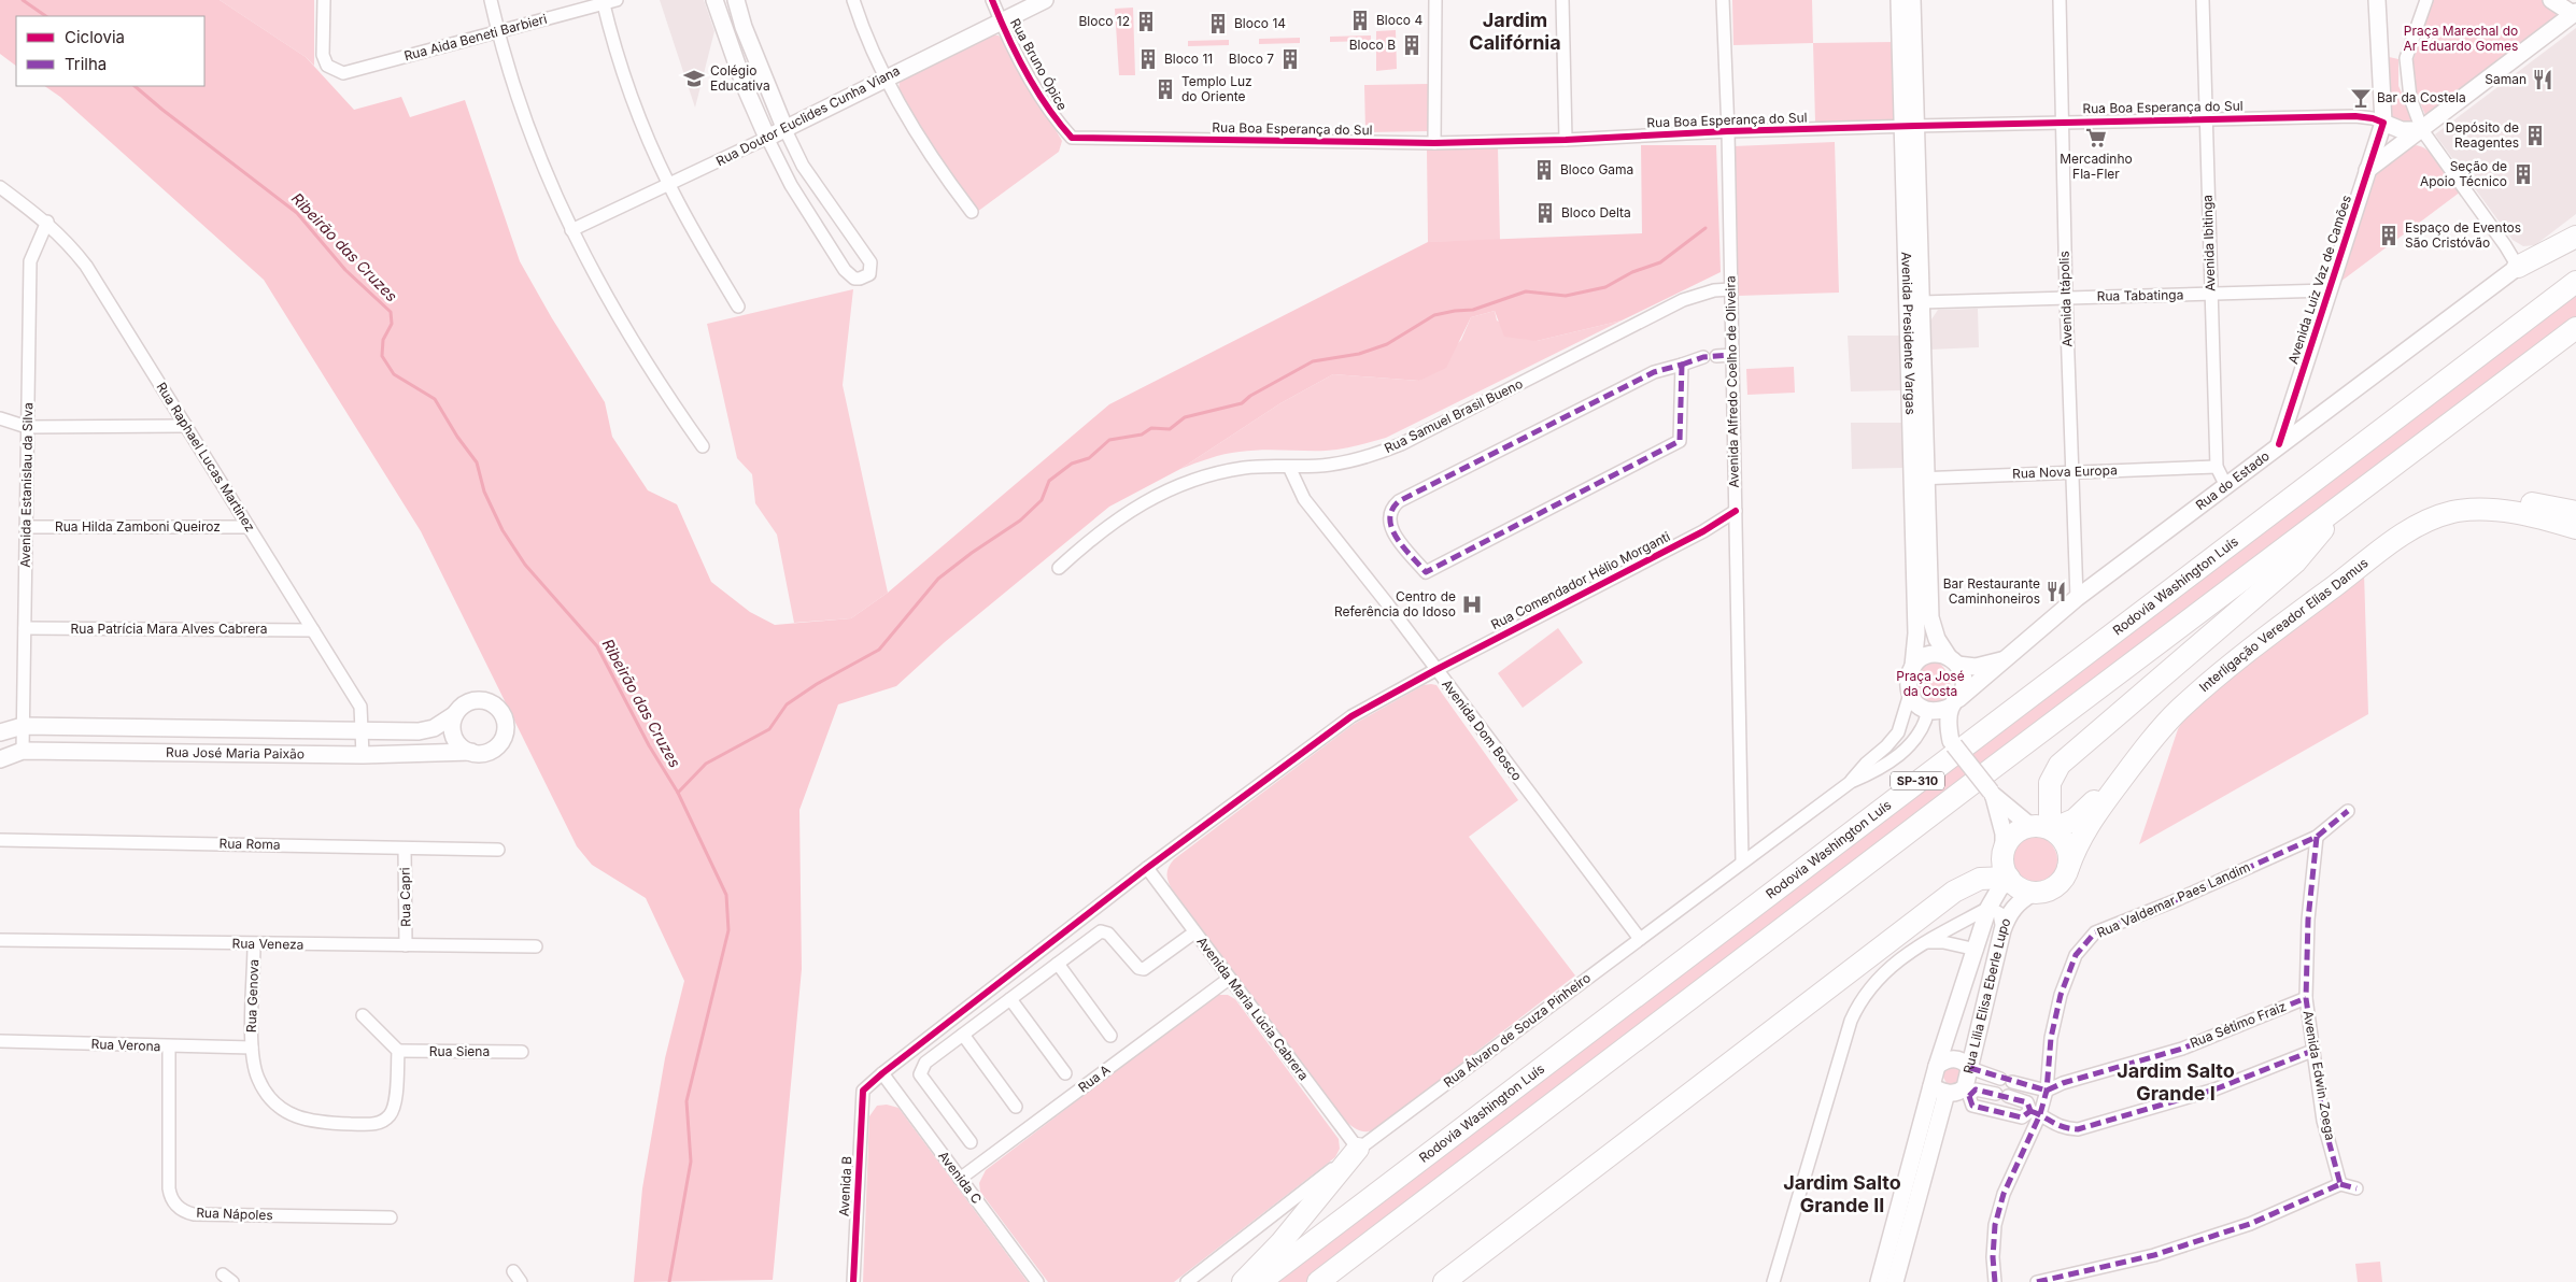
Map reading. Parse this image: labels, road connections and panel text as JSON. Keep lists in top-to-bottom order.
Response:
{
  "streets": {
    "highway": ["Rodovia Washington Luís", "Interligação Vereador Elias Damus", "SP-310"],
    "street": [
      "Rua Aida Beneti Barbieri",
      "Rua Bruno Ópice",
      "Rua Boa Esperança do Sul",
      "Rua Doutor Euclides Cunha Viana",
      "Avenida Ibitinga",
      "Avenida Luiz Vaz de Camões",
      "Rua Tabatinga",
      "Avenida Itápolis",
      "Avenida Presidente Vargas",
      "Avenida Alfredo Coelho de Oliveira",
      "Rua Samuel Brasil Bueno",
      "Rua Raphael Lucas Martinez",
      "Rua Nova Europa",
      "Rua do Estado",
      "Avenida Estanislau da Silva",
      "Rua Hilda Zamboni Queiroz",
      "Rua Comendador Hélio Morganti",
      "Rua Patrícia Mara Alves Cabrera",
      "Avenida Dom Bosco",
      "Rua José Maria Paixão",
      "Rua Roma",
      "Rua Capri",
      "Rua Valdemar Paes Landim",
      "Rua Veneza",
      "Rua Genova",
      "Rua Lilia Elisa Eberle Lupo",
      "Avenida Maria Lúcia Cabrera",
      "Rua Sétimo Fraiz",
      "Rua Álvaro de Souza Pinheiro",
      "Rua Verona",
      "Rua Siena",
      "Avenida Edwin Zoega",
      "Rua A",
      "Avenida C",
      "Avenida B",
      "Rua Nápoles"
    ]
  },
  "crossings": [
    ["Rua Bruno Ópice", "Rua Boa Esperança do Sul"],
    ["Rua Bruno Ópice", "Rua Doutor Euclides Cunha Viana"],
    ["Rua Boa Esperança do Sul", "Avenida Ibitinga"],
    ["Rua Boa Esperança do Sul", "Avenida Luiz Vaz de Camões"],
    ["Rua Boa Esperança do Sul", "Avenida Itápolis"],
    ["Rua Boa Esperança do Sul", "Avenida Presidente Vargas"],
    ["Rua Boa Esperança do Sul", "Avenida Alfredo Coelho de Oliveira"],
    ["Avenida Ibitinga", "Rua Tabatinga"],
    ["Avenida Ibitinga", "Rua Nova Europa"],
    ["Avenida Ibitinga", "Rua do Estado"],
    ["Avenida Luiz Vaz de Camões", "Rua Tabatinga"],
    ["Avenida Luiz Vaz de Camões", "Rua do Estado"],
    ["Rua Tabatinga", "Avenida Itápolis"],
    ["Rua Tabatinga", "Avenida Presidente Vargas"],
    ["Avenida Itápolis", "Rua Nova Europa"],
    ["Avenida Itápolis", "Rua do Estado"],
    ["Avenida Presidente Vargas", "Rua Nova Europa"],
    ["Avenida Presidente Vargas", "Rua do Estado"],
    ["Avenida Presidente Vargas", "Rua Álvaro de Souza Pinheiro"],
    ["Avenida Alfredo Coelho de Oliveira", "Rua Samuel Brasil Bueno"],
    ["Avenida Alfredo Coelho de Oliveira", "Rua Comendador Hélio Morganti"],
    ["Avenida Alfredo Coelho de Oliveira", "Rua Álvaro de Souza Pinheiro"],
    ["Rua Samuel Brasil Bueno", "Avenida Dom Bosco"],
    ["Rua Raphael Lucas Martinez", "Avenida Estanislau da Silva"],
    ["Rua Raphael Lucas Martinez", "Rua Hilda Zamboni Queiroz"],
    ["Rua Raphael Lucas Martinez", "Rua Patrícia Mara Alves Cabrera"],
    ["Rua Raphael Lucas Martinez", "Rua José Maria Paixão"],
    ["Rua do Estado", "Rua Álvaro de Souza Pinheiro"],
    ["Avenida Estanislau da Silva", "Rua Hilda Zamboni Queiroz"],
    ["Avenida Estanislau da Silva", "Rua Patrícia Mara Alves Cabrera"],
    ["Avenida Estanislau da Silva", "Rua José Maria Paixão"],
    ["Rua Comendador Hélio Morganti", "Avenida Dom Bosco"],
    ["Rua Comendador Hélio Morganti", "Avenida Maria Lúcia Cabrera"],
    ["Rua Comendador Hélio Morganti", "Avenida C"],
    ["Rua Comendador Hélio Morganti", "Avenida B"],
    ["Interligação Vereador Elias Damus", "Rua Lilia Elisa Eberle Lupo"],
    ["Avenida Dom Bosco", "Rua Álvaro de Souza Pinheiro"],
    ["Rua Roma", "Rua Capri"],
    ["Rua Capri", "Rua Veneza"],
    ["Rua Valdemar Paes Landim", "Rua Sétimo Fraiz"],
    ["Rua Valdemar Paes Landim", "Avenida Edwin Zoega"],
    ["Rua Veneza", "Rua Genova"],
    ["Rua Genova", "Rua Verona"],
    ["Rua Genova", "Rua Siena"],
    ["Avenida Maria Lúcia Cabrera", "Rua Álvaro de Souza Pinheiro"],
    ["Avenida Maria Lúcia Cabrera", "Rua A"],
    ["Rua Sétimo Fraiz", "Avenida Edwin Zoega"],
    ["Rua Verona", "Rua Nápoles"],
    ["Rua A", "Avenida C"]
  ],
  "districts": ["Jardim Califórnia", "Jardim Salto Grande I", "Jardim Salto Grande II"],
  "water": ["Ribeirão das Cruzes"],
  "parks": ["Praça Marechal do Ar Eduardo Gomes", "Praça José da Costa"],
  "places": {
    "building": [
      "Bloco 4",
      "Bloco 12",
      "Bloco 14",
      "Bloco B",
      "Bloco 11",
      "Bloco 7",
      "Templo Luz do Oriente",
      "Depósito de Reagentes",
      "Bloco Gama",
      "Seção de Apoio Técnico",
      "Bloco Delta",
      "Espaço de Eventos São Cristóvão"
    ],
    "school or university": ["Colégio Educativa"],
    "restaurant": ["Saman", "Bar Restaurante Caminhoneiros"],
    "bar": ["Bar da Costela"],
    "supermarket": ["Mercadinho Fla-Fler"],
    "hospital": ["Centro de Referência do Idoso"]
  },
  "legend": ["Ciclovia", "Trilha"]
}
